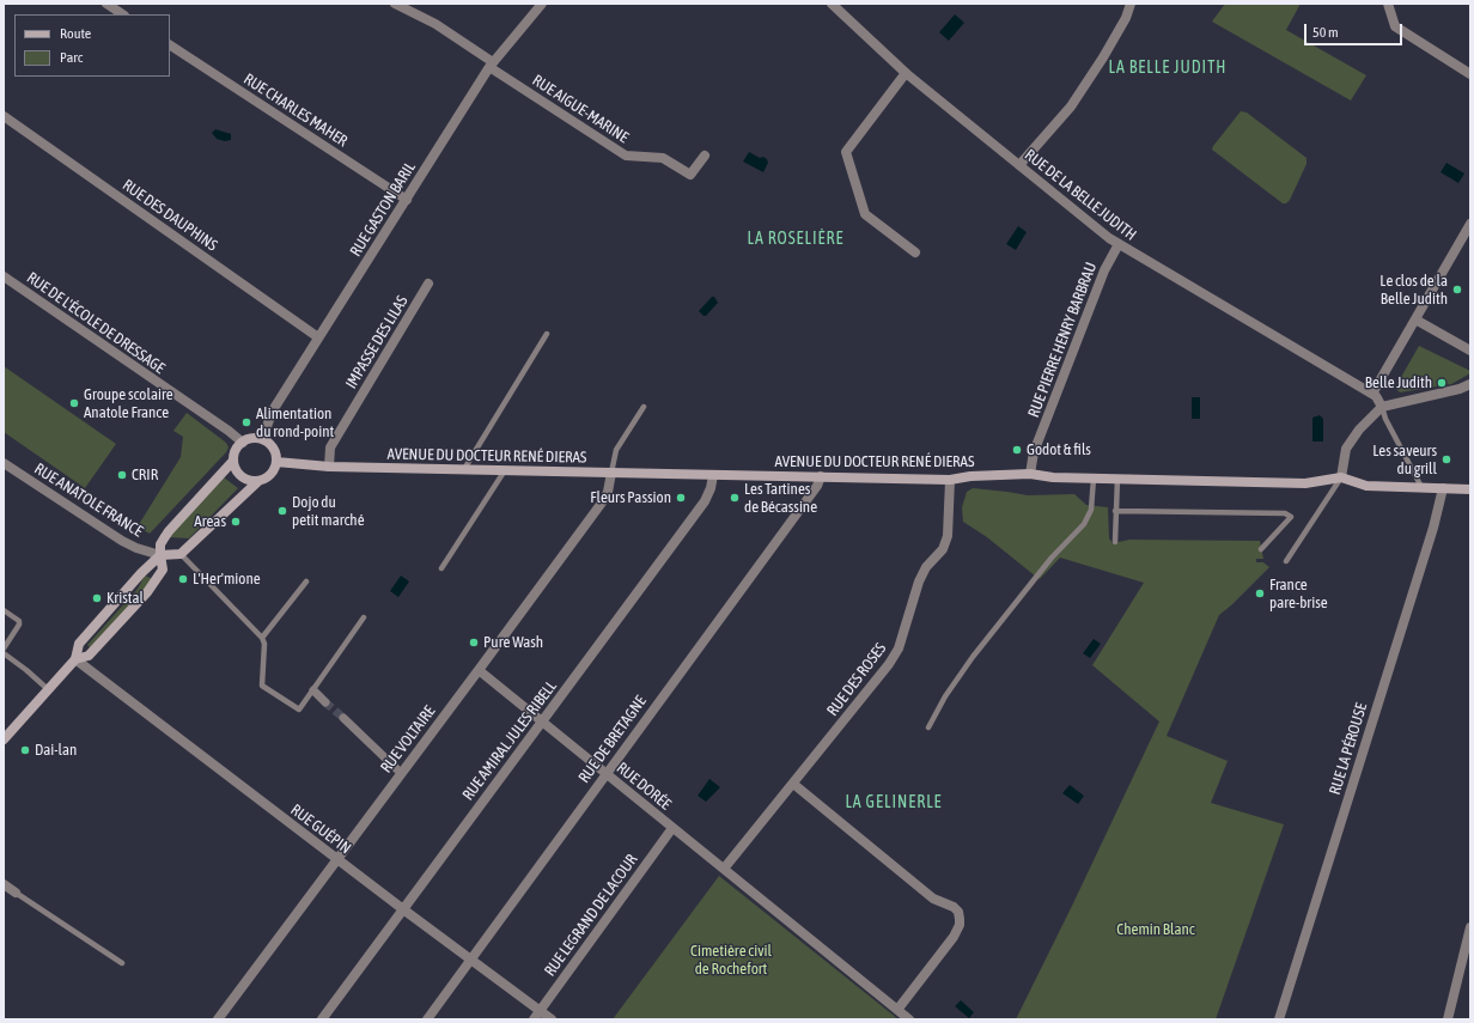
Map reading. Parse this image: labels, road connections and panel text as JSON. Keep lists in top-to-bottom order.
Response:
{
  "streets": {
    "main road": ["AVENUE DU DOCTEUR RENÉ DIERAS"],
    "street": [
      "RUE AIGUE-MARINE",
      "RUE CHARLES MAHER",
      "RUE DE LA BELLE JUDITH",
      "RUE GASTON BARIL",
      "RUE DES DAUPHINS",
      "RUE DE L'ÉCOLE DE DRESSAGE",
      "RUE PIERRE HENRY BARBRAU",
      "IMPASSE DES LILAS",
      "RUE ANATOLE FRANCE",
      "RUE DES ROSES",
      "RUE VOLTAIRE",
      "RUE DE BRETAGNE",
      "RUE AMIRAL JULES RIBELL",
      "RUE LA PÉROUSE",
      "RUE DORÉE",
      "RUE GUÉPIN",
      "RUE LEGRAND DE LACOUR"
    ]
  },
  "crossings": [
    ["RUE AIGUE-MARINE", "RUE GASTON BARIL"],
    ["RUE CHARLES MAHER", "RUE GASTON BARIL"],
    ["RUE DE LA BELLE JUDITH", "RUE PIERRE HENRY BARBRAU"],
    ["RUE GASTON BARIL", "RUE DES DAUPHINS"],
    ["RUE GASTON BARIL", "RUE DE L'ÉCOLE DE DRESSAGE"],
    ["RUE GASTON BARIL", "AVENUE DU DOCTEUR RENÉ DIERAS"],
    ["RUE DE L'ÉCOLE DE DRESSAGE", "AVENUE DU DOCTEUR RENÉ DIERAS"],
    ["RUE PIERRE HENRY BARBRAU", "AVENUE DU DOCTEUR RENÉ DIERAS"],
    ["IMPASSE DES LILAS", "AVENUE DU DOCTEUR RENÉ DIERAS"],
    ["AVENUE DU DOCTEUR RENÉ DIERAS", "RUE DES ROSES"],
    ["AVENUE DU DOCTEUR RENÉ DIERAS", "RUE VOLTAIRE"],
    ["AVENUE DU DOCTEUR RENÉ DIERAS", "RUE DE BRETAGNE"],
    ["AVENUE DU DOCTEUR RENÉ DIERAS", "RUE AMIRAL JULES RIBELL"],
    ["AVENUE DU DOCTEUR RENÉ DIERAS", "RUE LA PÉROUSE"],
    ["RUE DES ROSES", "RUE DORÉE"],
    ["RUE VOLTAIRE", "RUE DORÉE"],
    ["RUE VOLTAIRE", "RUE GUÉPIN"],
    ["RUE DE BRETAGNE", "RUE DORÉE"],
    ["RUE DE BRETAGNE", "RUE GUÉPIN"],
    ["RUE AMIRAL JULES RIBELL", "RUE DORÉE"],
    ["RUE AMIRAL JULES RIBELL", "RUE GUÉPIN"],
    ["RUE DORÉE", "RUE LEGRAND DE LACOUR"],
    ["RUE GUÉPIN", "RUE LEGRAND DE LACOUR"]
  ],
  "districts": ["LA BELLE JUDITH", "LA ROSELIÈRE", "LA GELINERLE"],
  "parks": ["Chemin Blanc", "Cimetière civil de Rochefort"],
  "places": [
    "Le clos de la Belle Judith",
    "Belle Judith",
    "Groupe scolaire Anatole France",
    "Alimentation du rond-point",
    "Godot & fils",
    "Les saveurs du grill",
    "CRIR",
    "Fleurs Passion",
    "Les Tartines de Bécassine",
    "Dojo du petit marché",
    "Areas",
    "L'Her'mione",
    "France pare-brise",
    "Kristal",
    "Pure Wash",
    "Dai-lan"
  ],
  "legend": ["Route", "Parc"],
  "scale_bar": "50 m"
}
